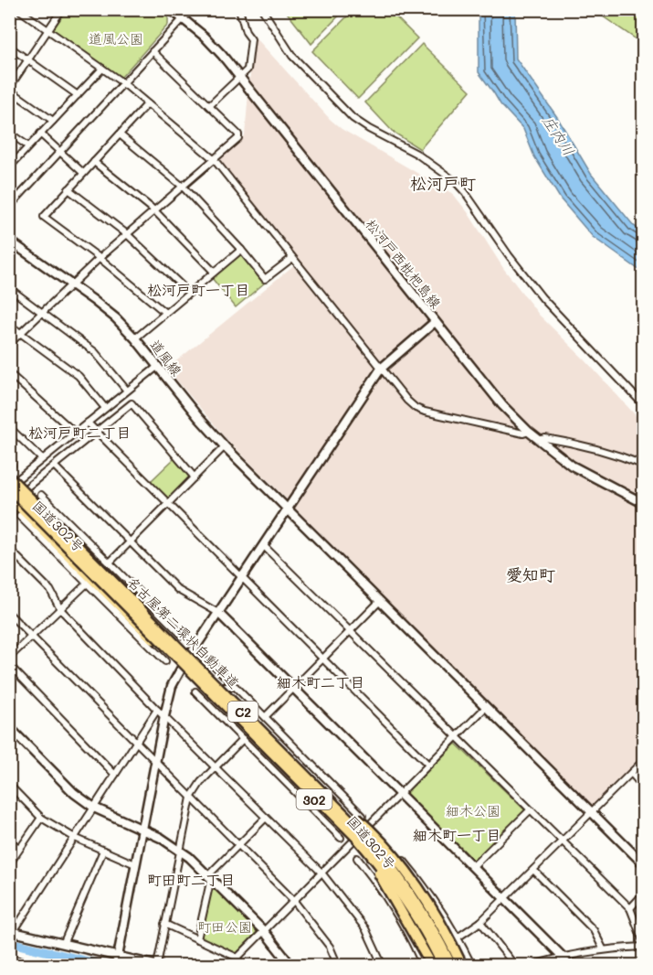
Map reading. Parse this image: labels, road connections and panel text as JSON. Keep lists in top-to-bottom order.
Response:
{
  "streets": {
    "highway": [
      "国道302号",
      "名古屋第二環状自動車道",
      "C2",
      "302"
    ],
    "street": ["松河戸西枇杷島線", "道風線"]
  },
  "districts": [
    "松河戸町",
    "松河戸町一丁目",
    "松河戸町二丁目",
    "愛知町",
    "細木町二丁目",
    "細木町一丁目",
    "町田町二丁目"
  ],
  "water": ["庄内川"],
  "parks": ["道風公園", "細木公園", "町田公園"]
}
